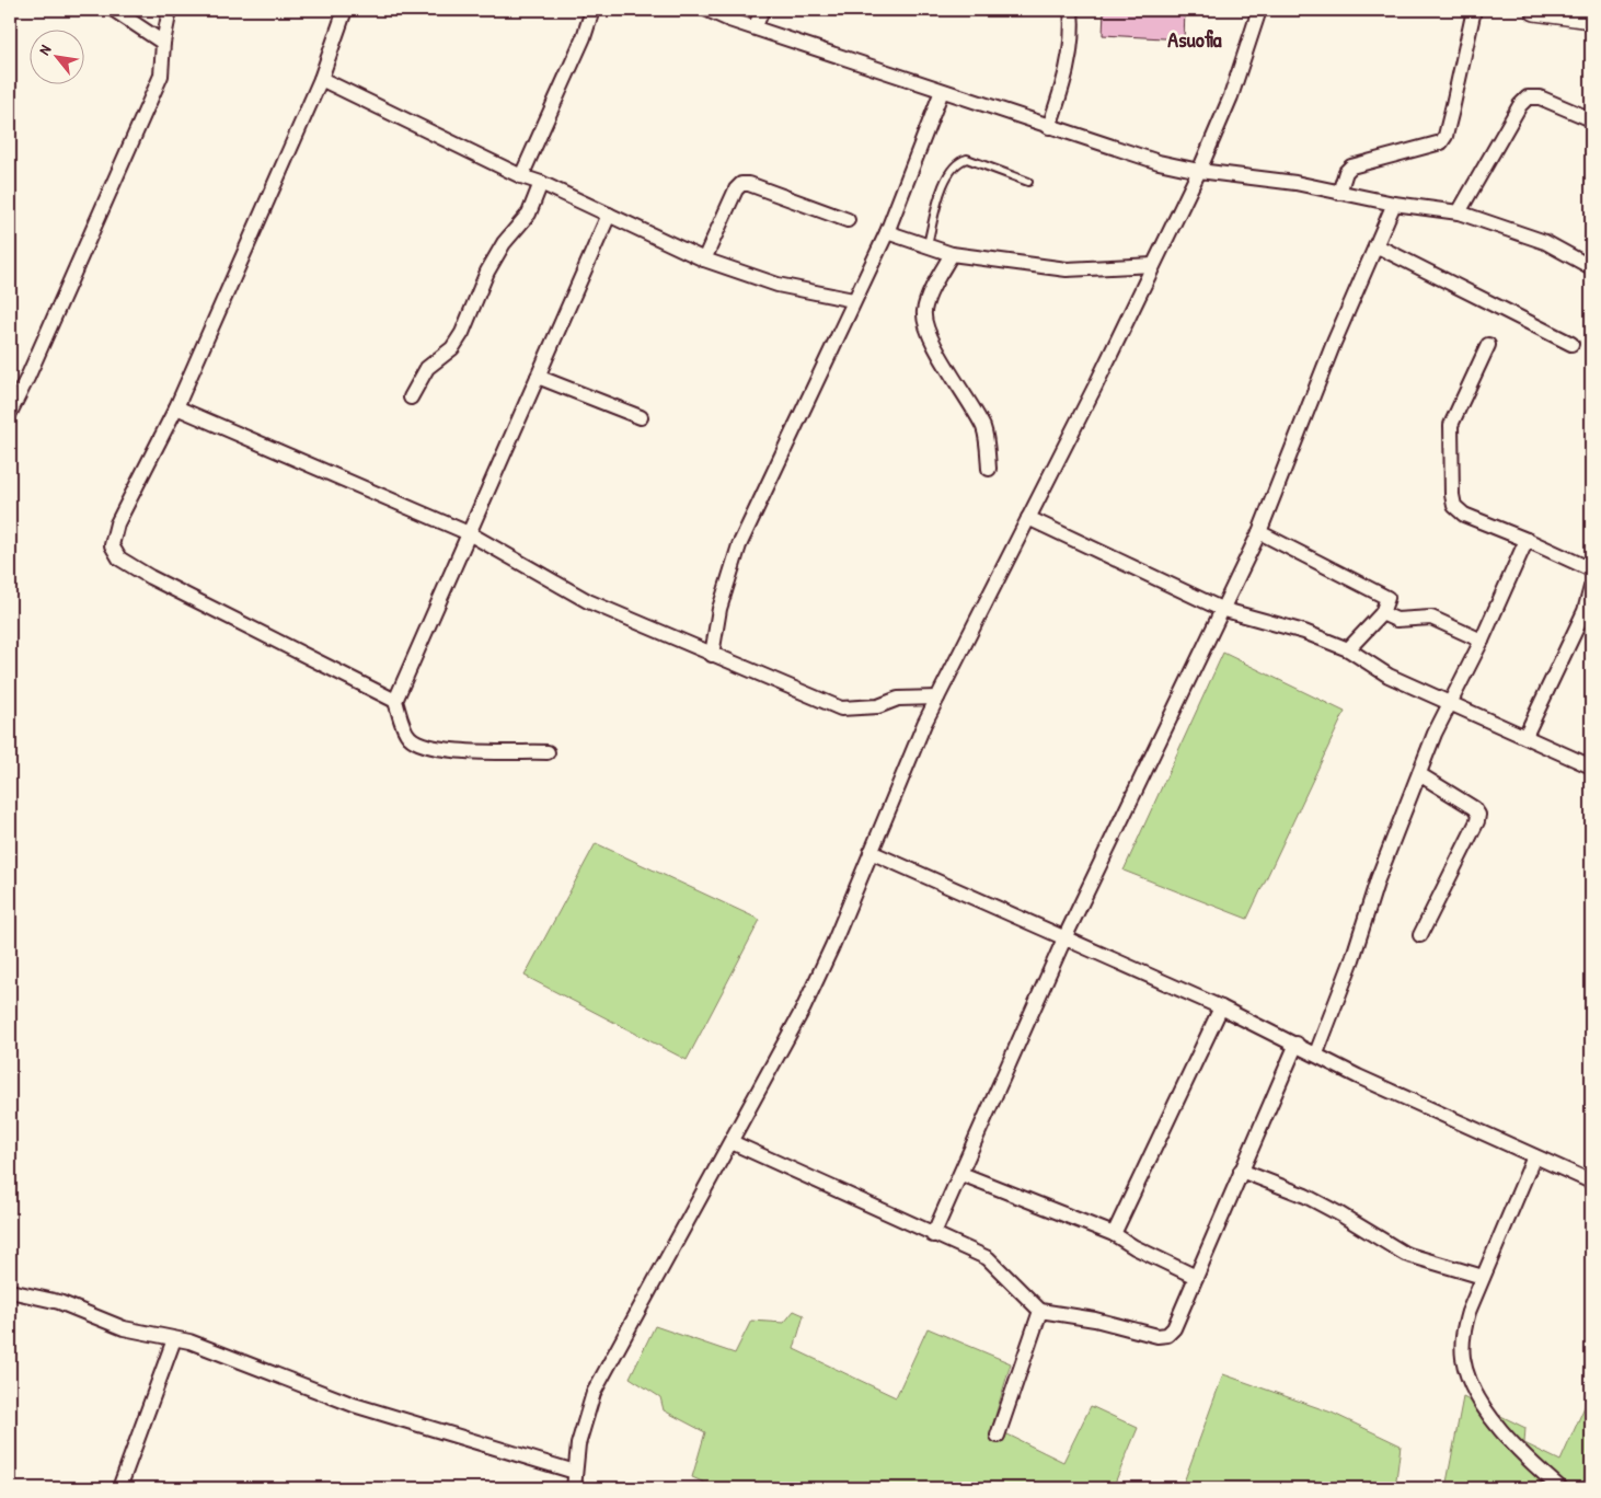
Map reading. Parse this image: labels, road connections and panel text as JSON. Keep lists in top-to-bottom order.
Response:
{
  "districts": ["Asuofia"],
  "north": "top left"
}
